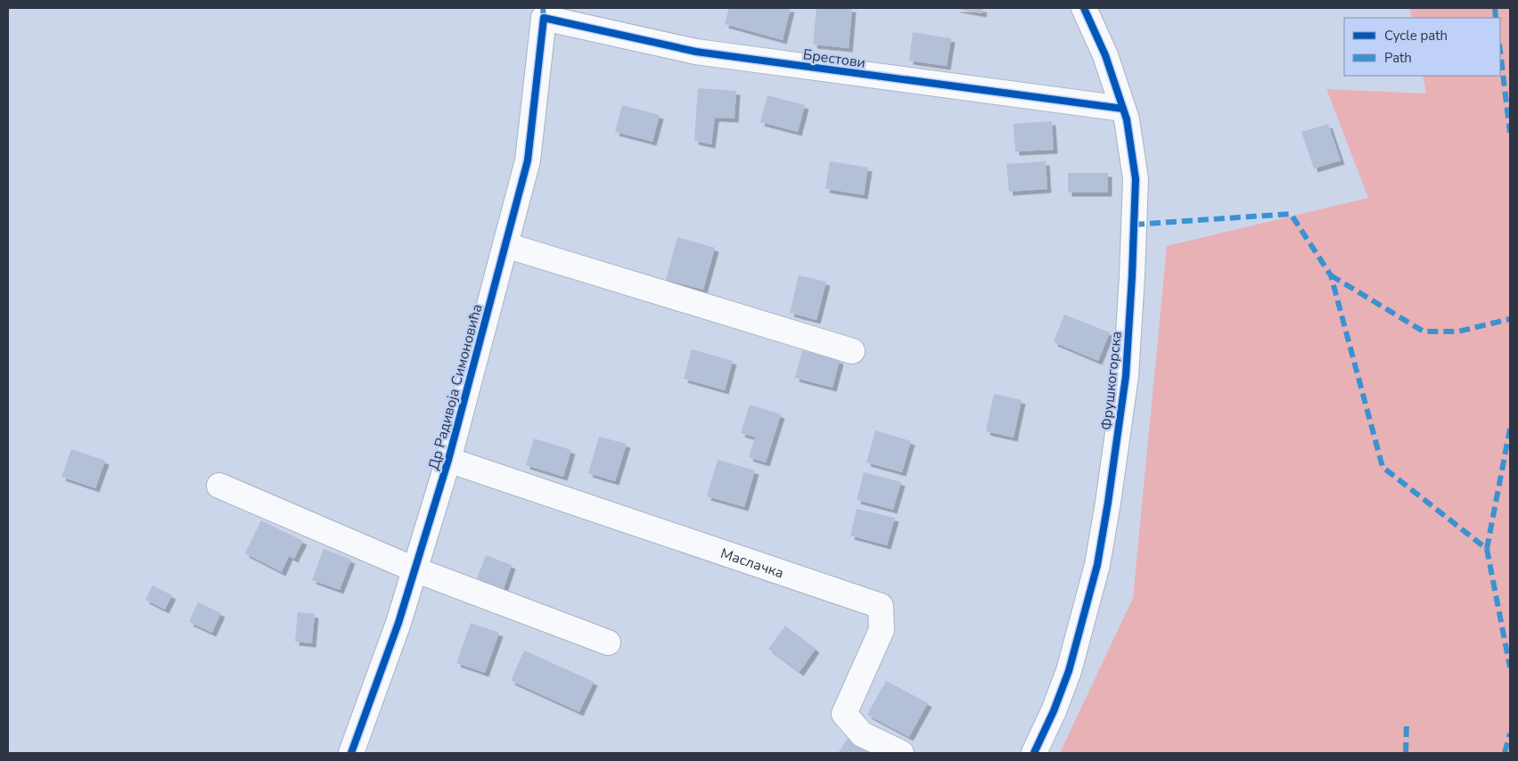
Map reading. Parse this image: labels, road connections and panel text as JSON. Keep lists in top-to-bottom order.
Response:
{
  "streets": {
    "street": [
      "Брестови",
      "Фрушкогорска",
      "Др Радивоја Симоновића",
      "Маслачка"
    ]
  },
  "crossings": [
    ["Брестови", "Фрушкогорска"],
    ["Брестови", "Др Радивоја Симоновића"],
    ["Др Радивоја Симоновића", "Маслачка"]
  ],
  "legend": ["Cycle path", "Path"]
}
